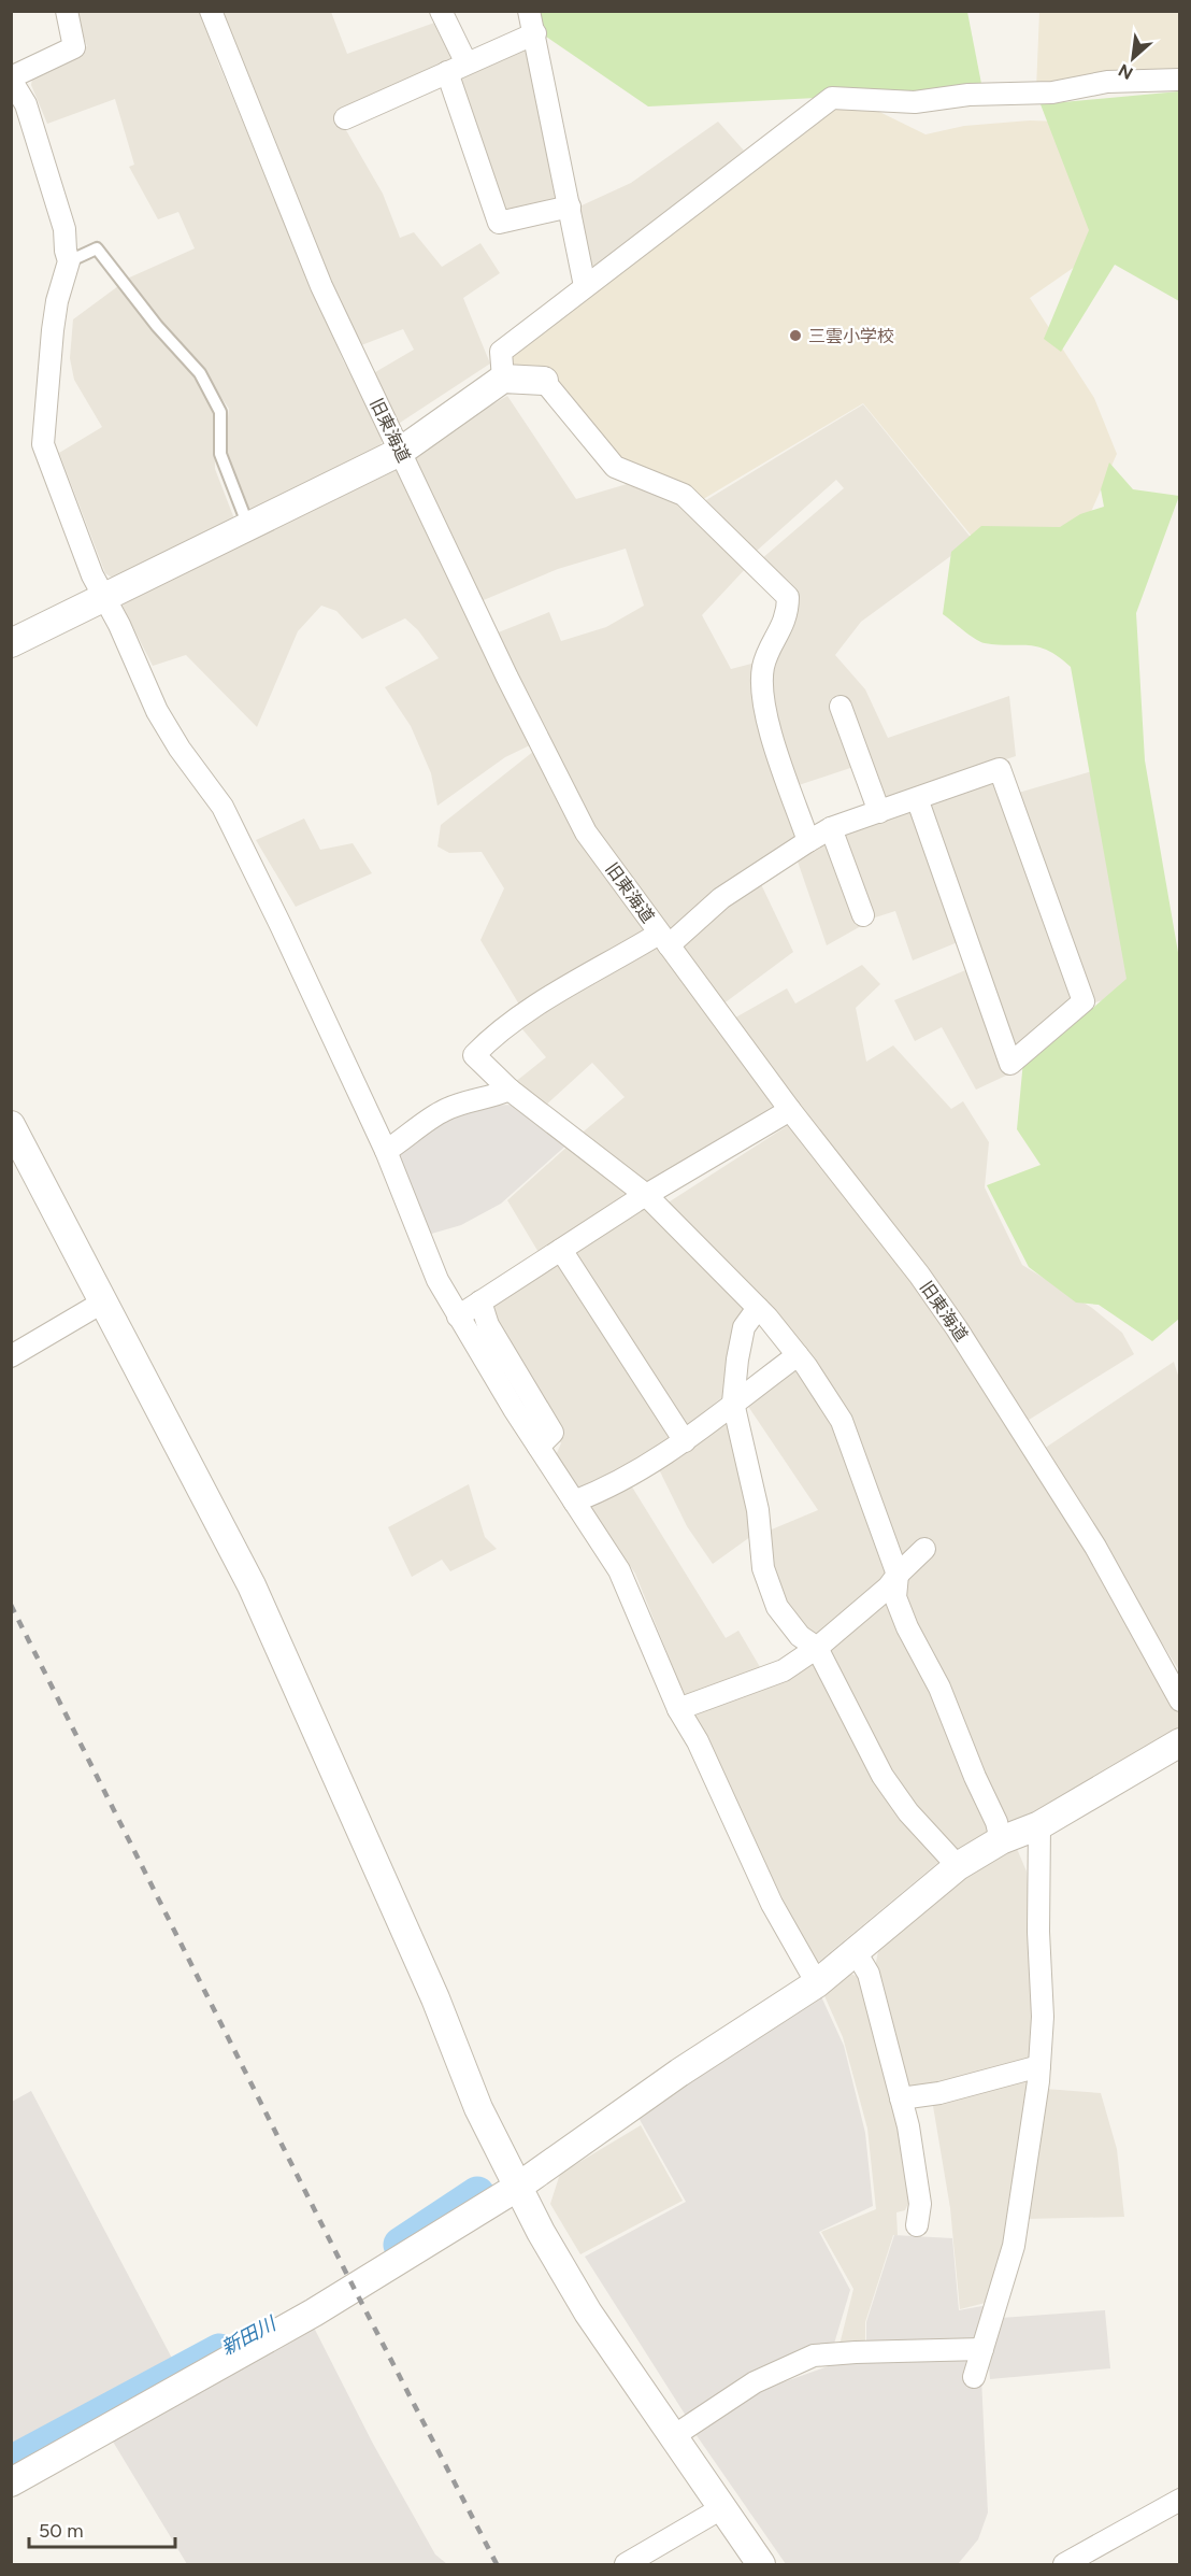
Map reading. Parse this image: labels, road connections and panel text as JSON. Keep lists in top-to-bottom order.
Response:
{
  "streets": {
    "street": ["旧東海道"]
  },
  "water": ["新田川"],
  "places": ["三雲小学校"],
  "scale_bar": "50 m",
  "north": "bottom left"
}
